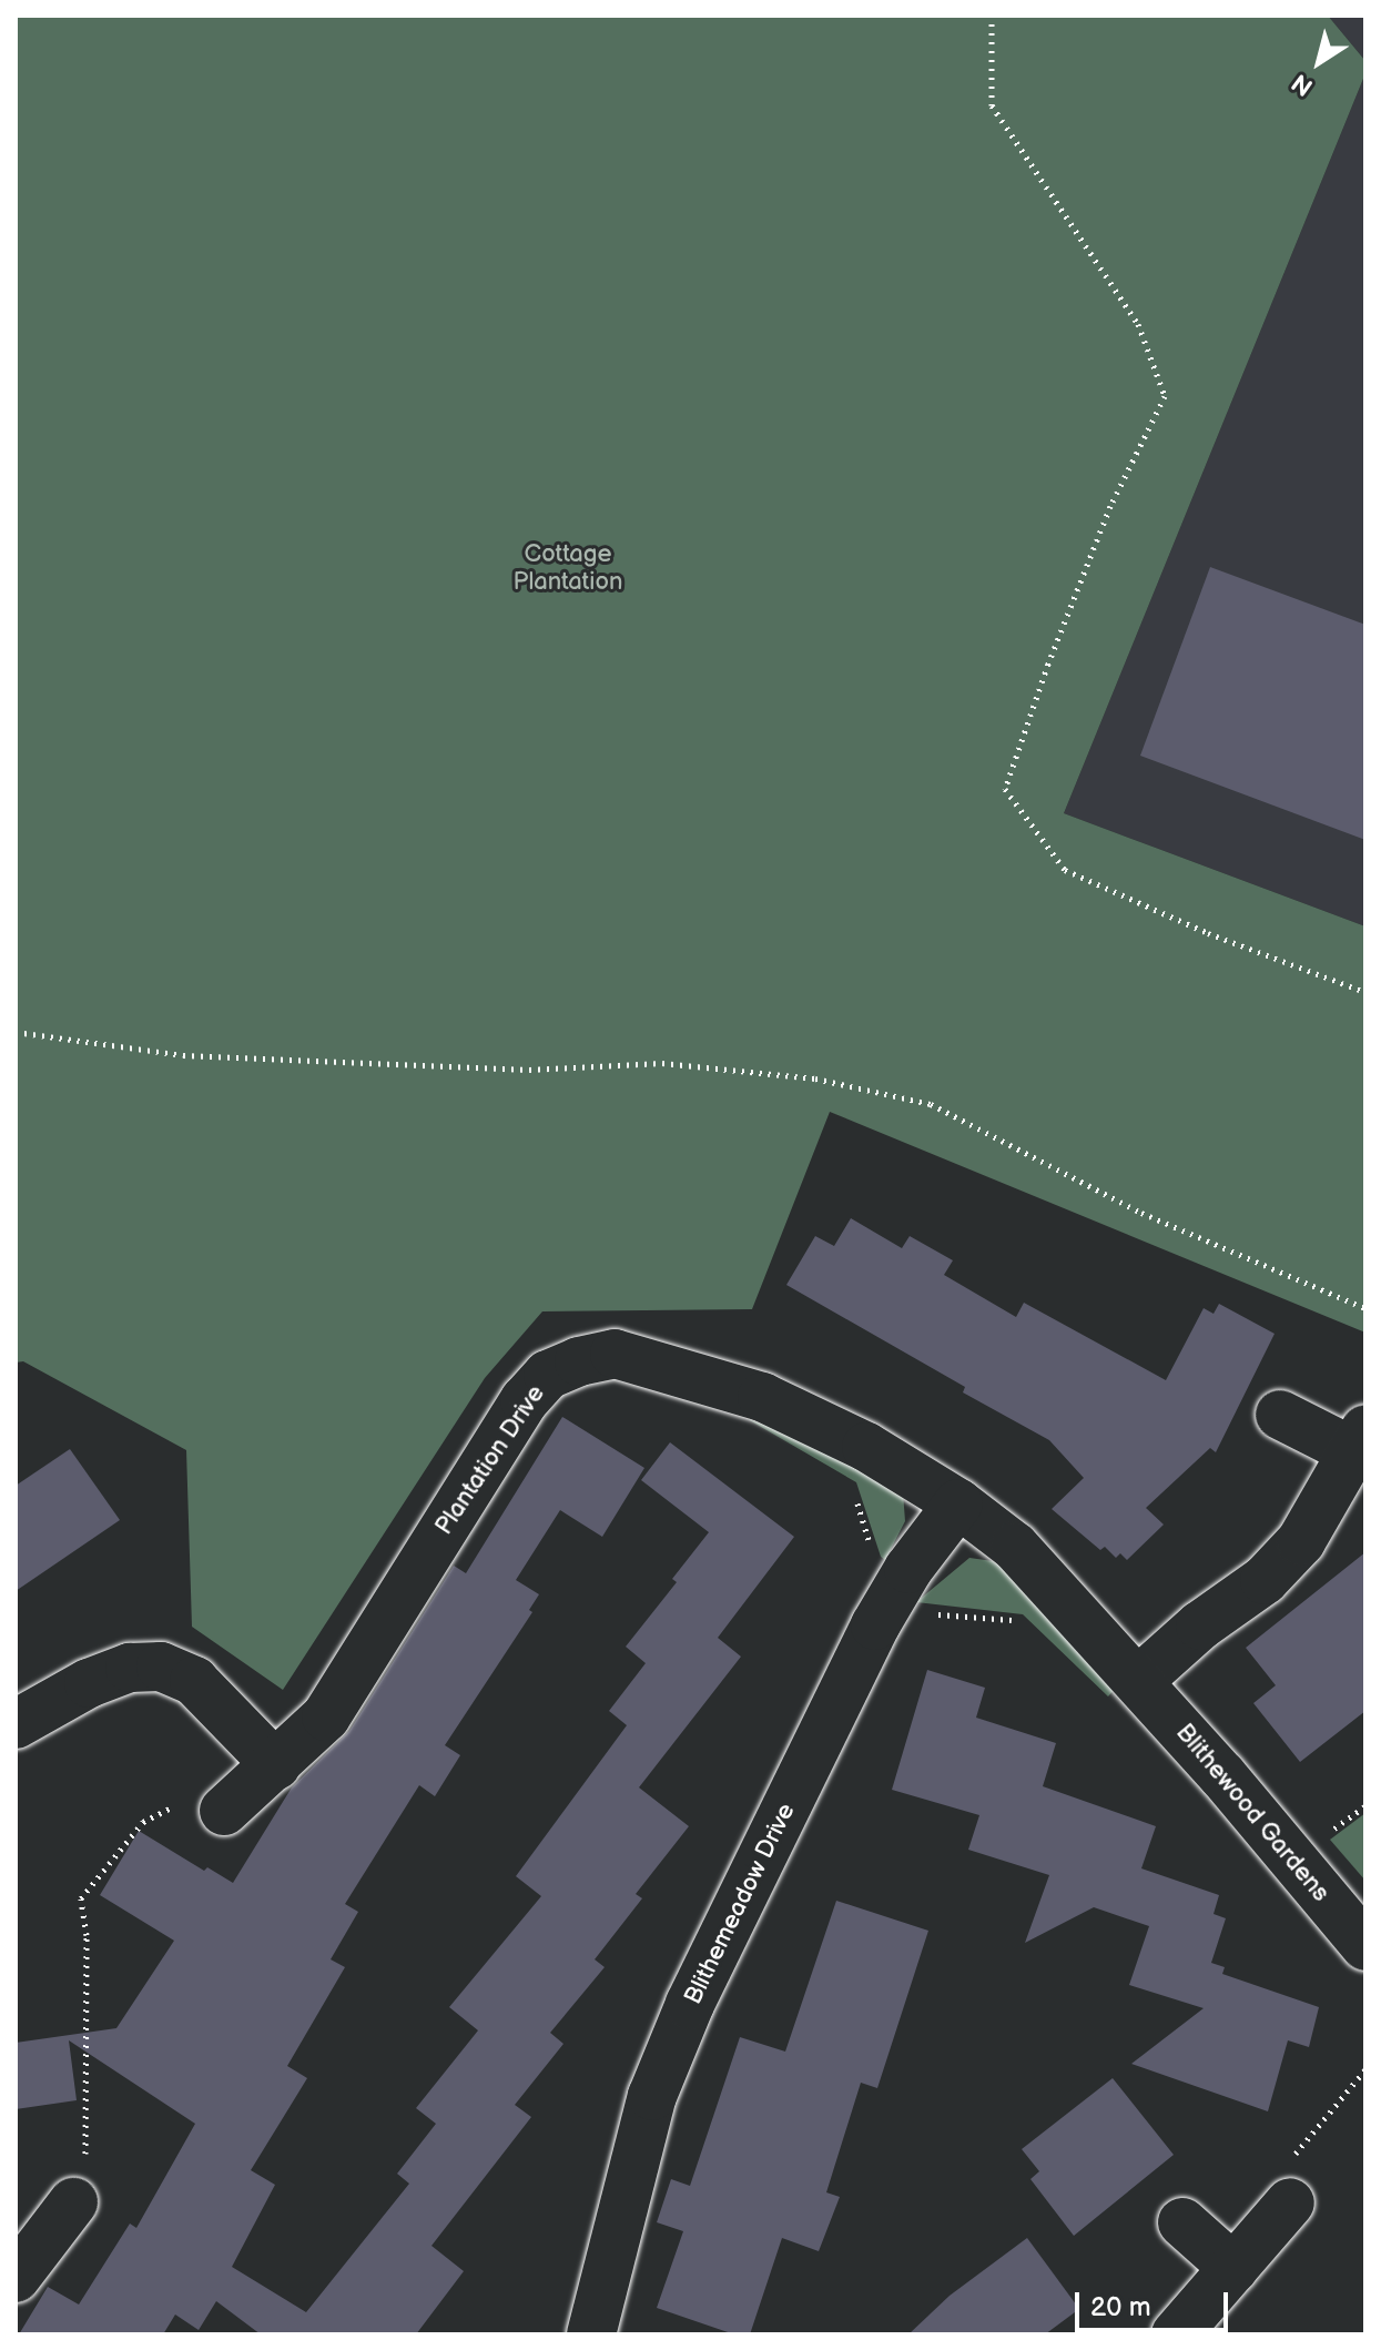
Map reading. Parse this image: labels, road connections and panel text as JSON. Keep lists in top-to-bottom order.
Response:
{
  "streets": {
    "street": ["Plantation Drive", "Blithewood Gardens", "Blithemeadow Drive"]
  },
  "crossings": [
    ["Plantation Drive", "Blithewood Gardens"],
    ["Plantation Drive", "Blithemeadow Drive"],
    ["Blithewood Gardens", "Blithemeadow Drive"]
  ],
  "parks": ["Cottage Plantation"],
  "scale_bar": "20 m",
  "north": "bottom left"
}
